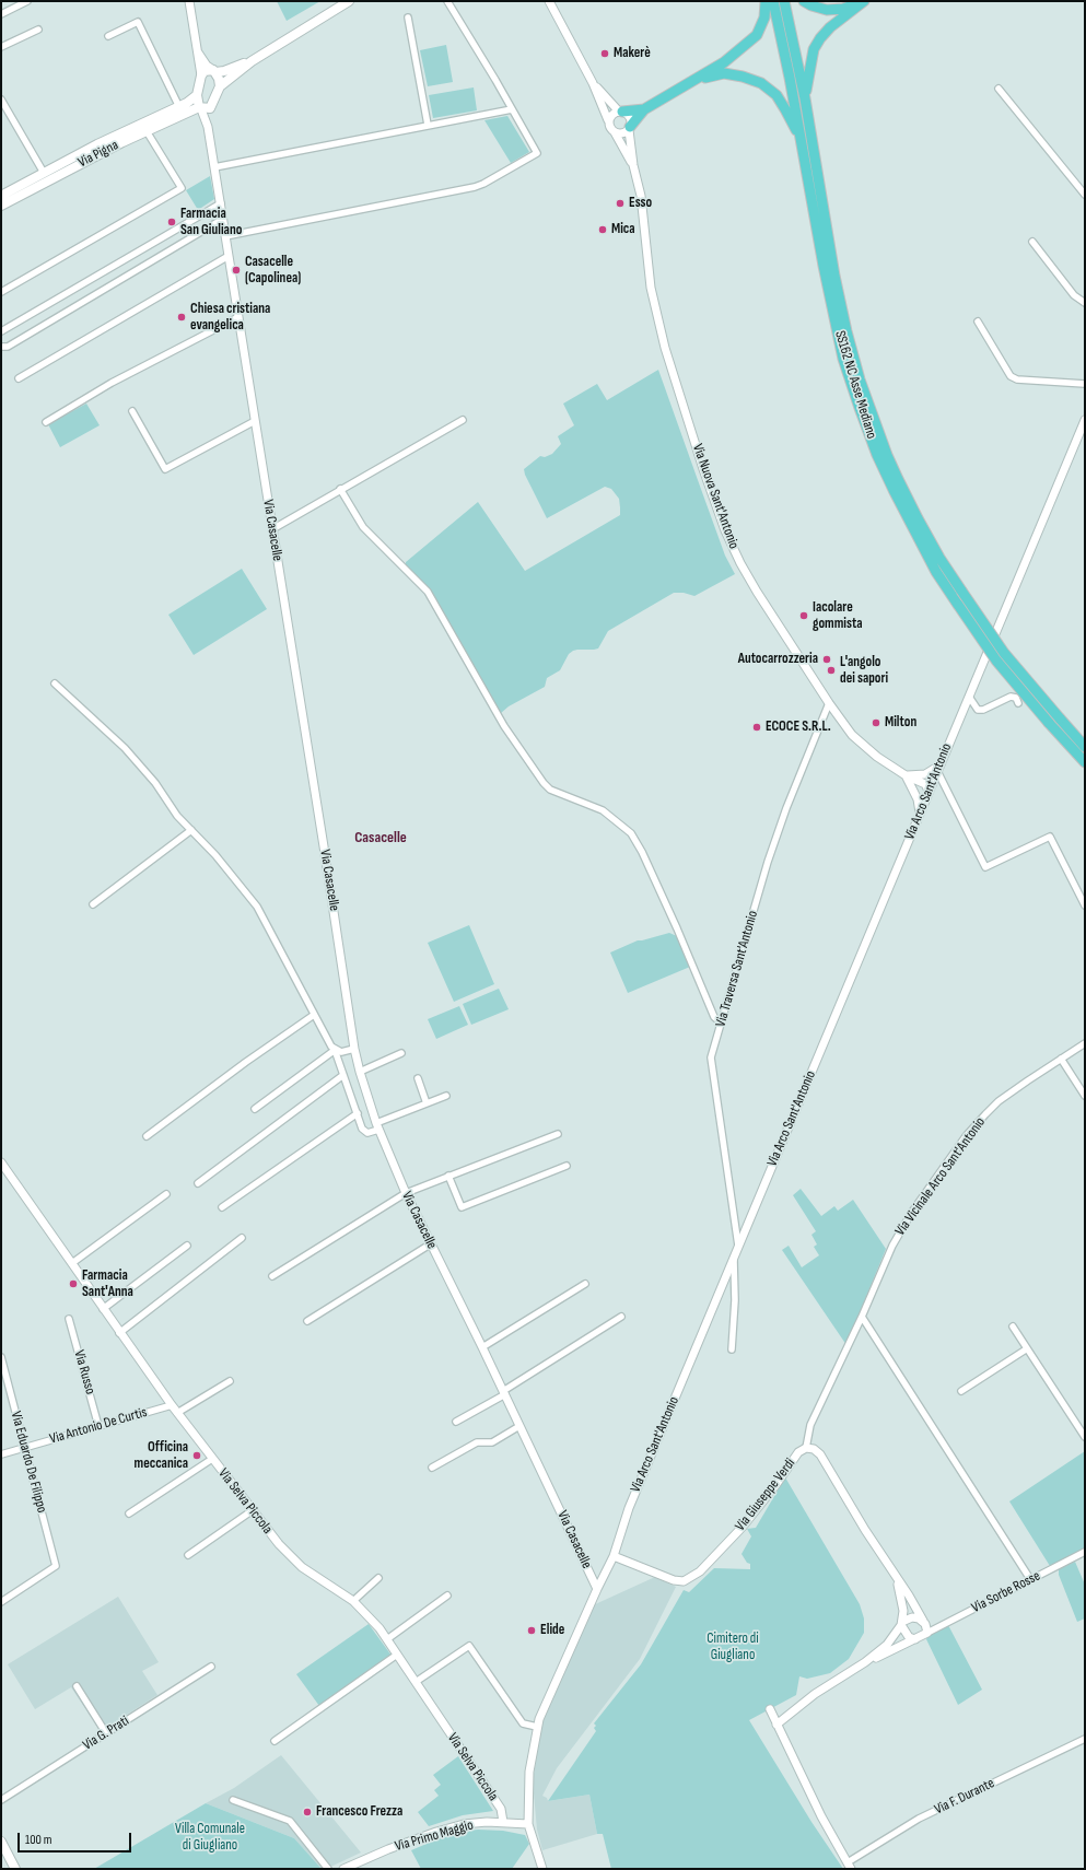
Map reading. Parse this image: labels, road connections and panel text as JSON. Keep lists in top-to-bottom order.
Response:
{
  "streets": {
    "highway": ["SS162 NC Asse Mediano"],
    "main road": ["Via Pigna"],
    "street": [
      "Via Nuova Sant'Antonio",
      "Via Casacelle",
      "Via Arco Sant'Antonio",
      "Via Traversa Sant'Antonio",
      "Via Vicinale Arco Sant'Antonio",
      "Via Russo",
      "Via Antonio De Curtis",
      "Via Eduardo De Filippo",
      "Via Giuseppe Verdi",
      "Via Selva Piccola",
      "Via Sorbe Rosse",
      "Via G. Prati",
      "Via F. Durante",
      "Via Primo Maggio"
    ]
  },
  "crossings": [
    ["Via Pigna", "Via Casacelle"],
    ["Via Nuova Sant'Antonio", "Via Arco Sant'Antonio"],
    ["Via Nuova Sant'Antonio", "Via Traversa Sant'Antonio"],
    ["Via Casacelle", "Via Arco Sant'Antonio"],
    ["Via Arco Sant'Antonio", "Via Traversa Sant'Antonio"],
    ["Via Arco Sant'Antonio", "Via Giuseppe Verdi"],
    ["Via Arco Sant'Antonio", "Via Primo Maggio"],
    ["Via Vicinale Arco Sant'Antonio", "Via Giuseppe Verdi"],
    ["Via Russo", "Via Antonio De Curtis"],
    ["Via Antonio De Curtis", "Via Eduardo De Filippo"],
    ["Via Antonio De Curtis", "Via Selva Piccola"],
    ["Via Giuseppe Verdi", "Via Sorbe Rosse"],
    ["Via Selva Piccola", "Via Primo Maggio"]
  ],
  "districts": ["Casacelle"],
  "parks": ["Cimitero di Giugliano", "Villa Comunale di Giugliano"],
  "places": [
    "Makerè",
    "Esso",
    "Farmacia San Giuliano",
    "Mica",
    "Casacelle (Capolinea)",
    "Chiesa cristiana evangelica",
    "Iacolare gommista",
    "Autocarrozzeria",
    "L'angolo dei sapori",
    "Milton",
    "ECOCE S.R.L.",
    "Farmacia Sant'Anna",
    "Officina meccanica",
    "Elide",
    "Francesco Frezza"
  ],
  "scale_bar": "100 m"
}
